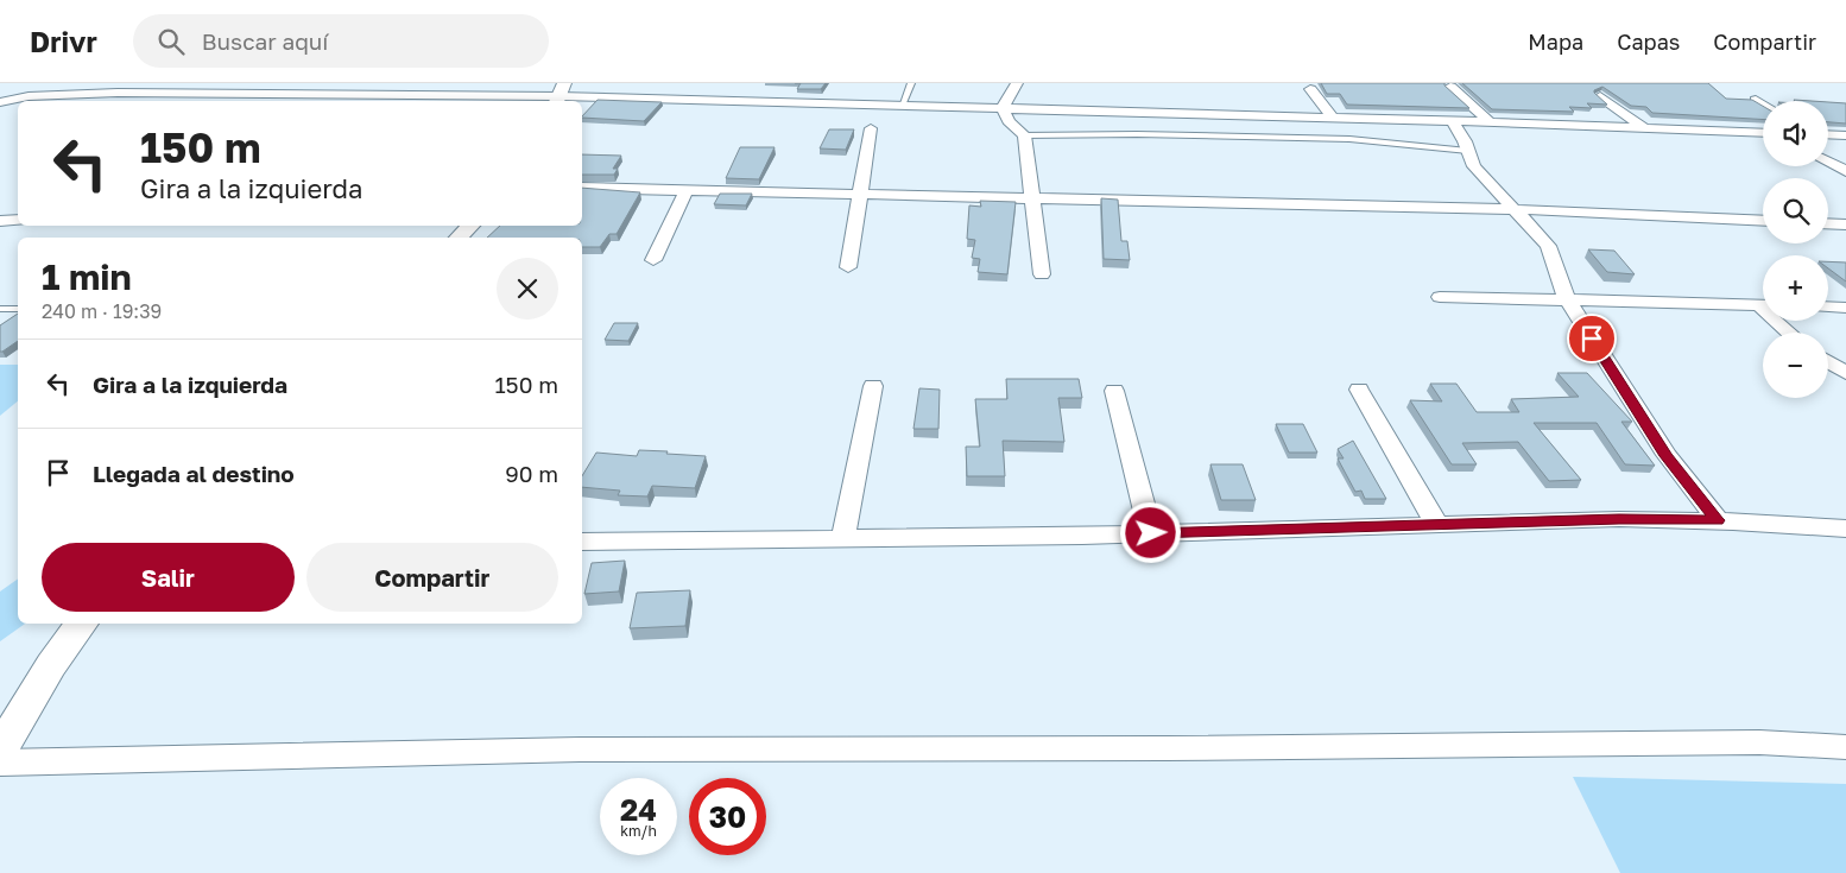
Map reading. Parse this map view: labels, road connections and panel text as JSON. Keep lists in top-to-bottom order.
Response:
{
  "page": {
    "header": "Drivr",
    "search": "Buscar aquí",
    "nav": ["Mapa", "Capas", "Compartir"],
    "map_buttons": ["+", "−"],
    "turn": ["150 m", "Gira a la izquierda"],
    "heading": ["1 min", "240 m · 19:39"],
    "list": [
      {
        "name": "Gira a la izquierda",
        "value": "150 m"
      },
      {
        "name": "Llegada al destino",
        "value": "90 m"
      }
    ],
    "buttons": ["Salir", "Compartir"],
    "speed": "24 km/h",
    "limit": "30"
  }
}
